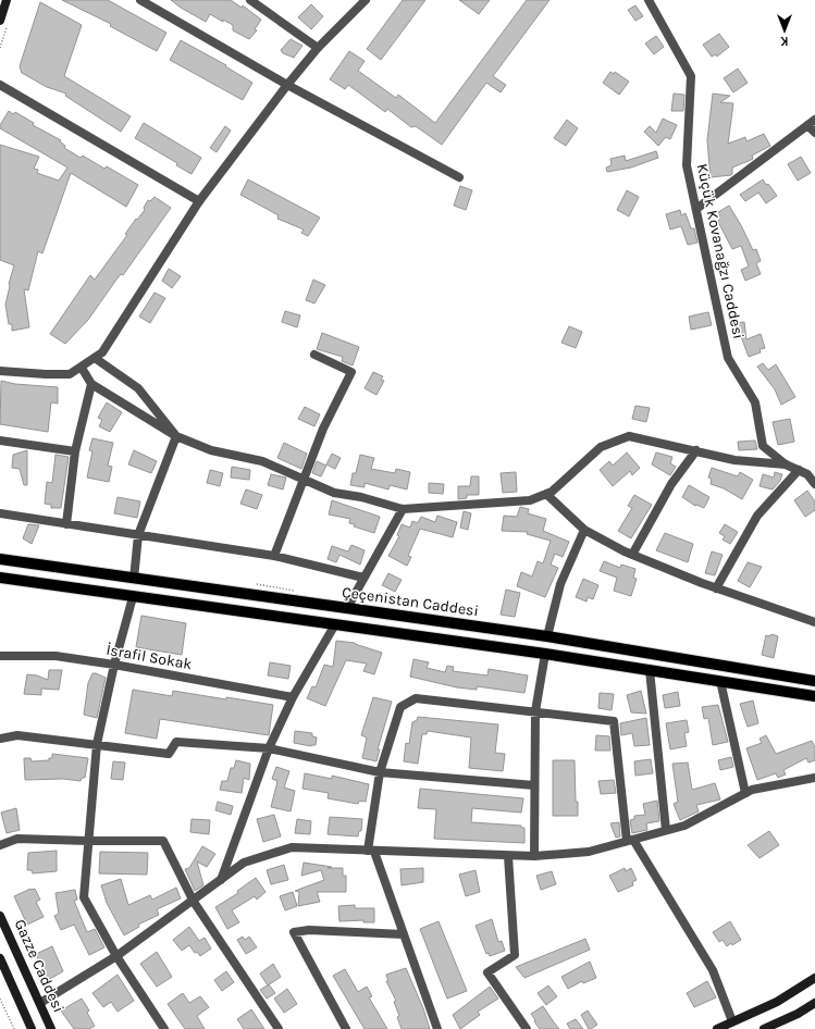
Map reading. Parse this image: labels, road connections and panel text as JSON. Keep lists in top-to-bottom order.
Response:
{
  "streets": {
    "main road": ["Çeçenistan Caddesi", "Gazze Caddesi"],
    "street": ["Küçük Kovanağzı Caddesi", "İsrafil Sokak"]
  },
  "north": "bottom"
}
